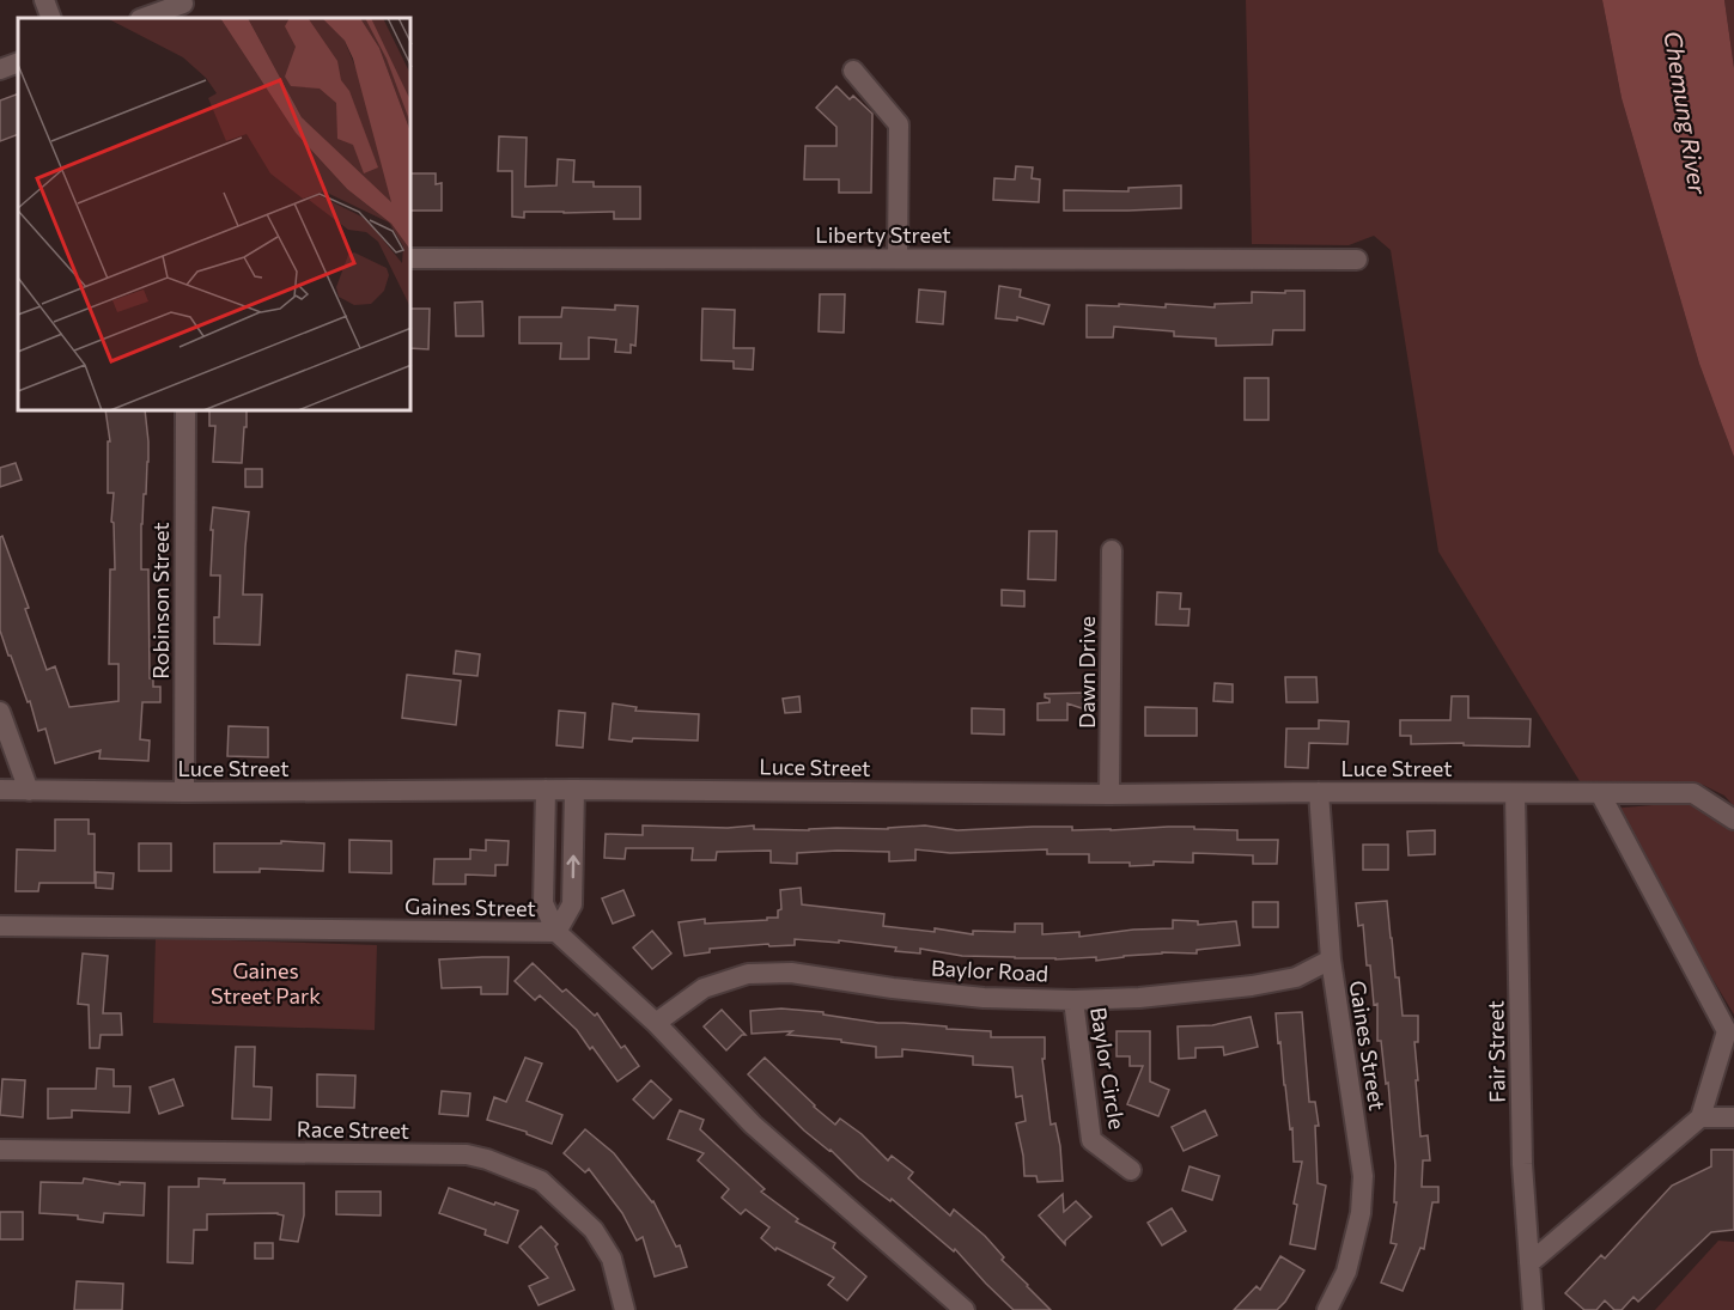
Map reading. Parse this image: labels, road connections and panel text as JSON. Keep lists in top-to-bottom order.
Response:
{
  "streets": {
    "street": [
      "Liberty Street",
      "Robinson Street",
      "Dawn Drive",
      "Luce Street",
      "Gaines Street",
      "Baylor Road",
      "Fair Street",
      "Baylor Circle",
      "Race Street"
    ]
  },
  "crossings": [
    ["Robinson Street", "Luce Street"],
    ["Dawn Drive", "Luce Street"],
    ["Luce Street", "Gaines Street"],
    ["Luce Street", "Fair Street"],
    ["Gaines Street", "Baylor Road"],
    ["Baylor Road", "Baylor Circle"]
  ],
  "water": ["Chemung River"],
  "parks": ["Gaines Street Park"]
}
